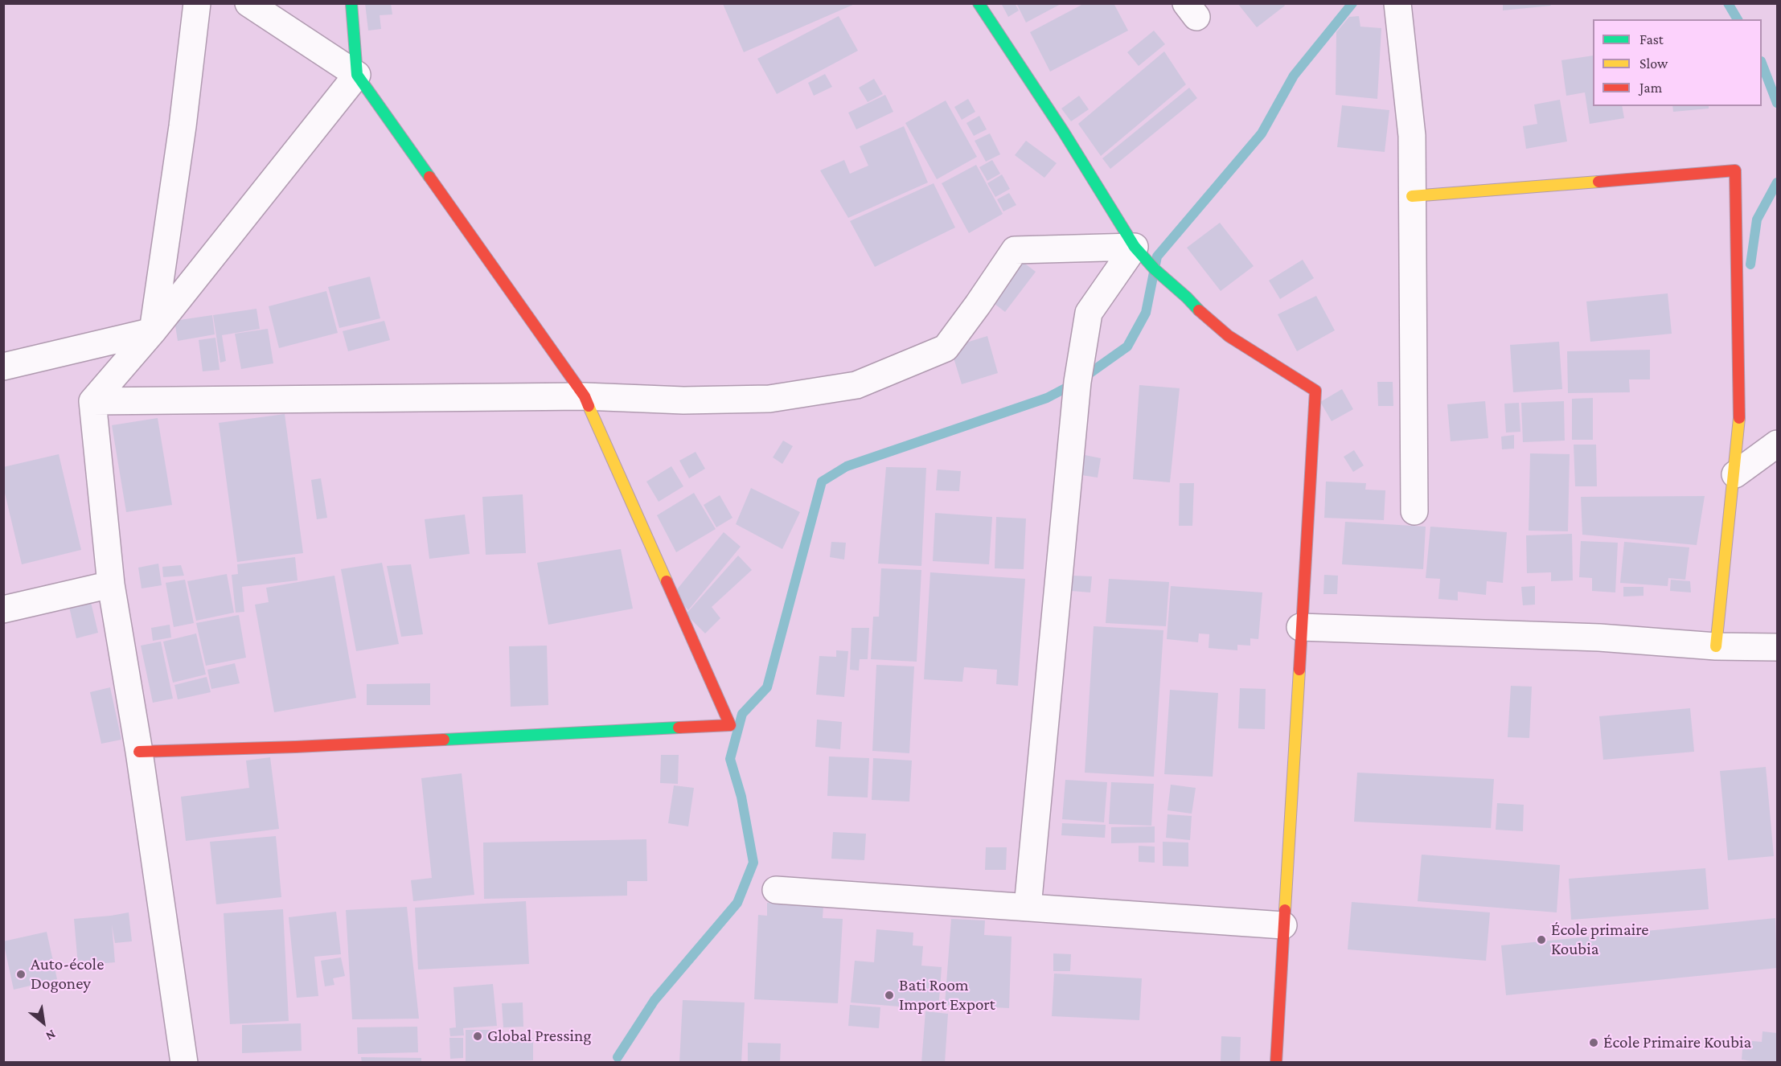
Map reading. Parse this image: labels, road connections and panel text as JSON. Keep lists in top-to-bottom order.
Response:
{
  "places": [
    "École primaire Koubia",
    "Auto-école Dogoney",
    "Bati Room Import Export",
    "Global Pressing",
    "École Primaire Koubia"
  ],
  "legend": ["Fast", "Slow", "Jam"],
  "north": "bottom right"
}
